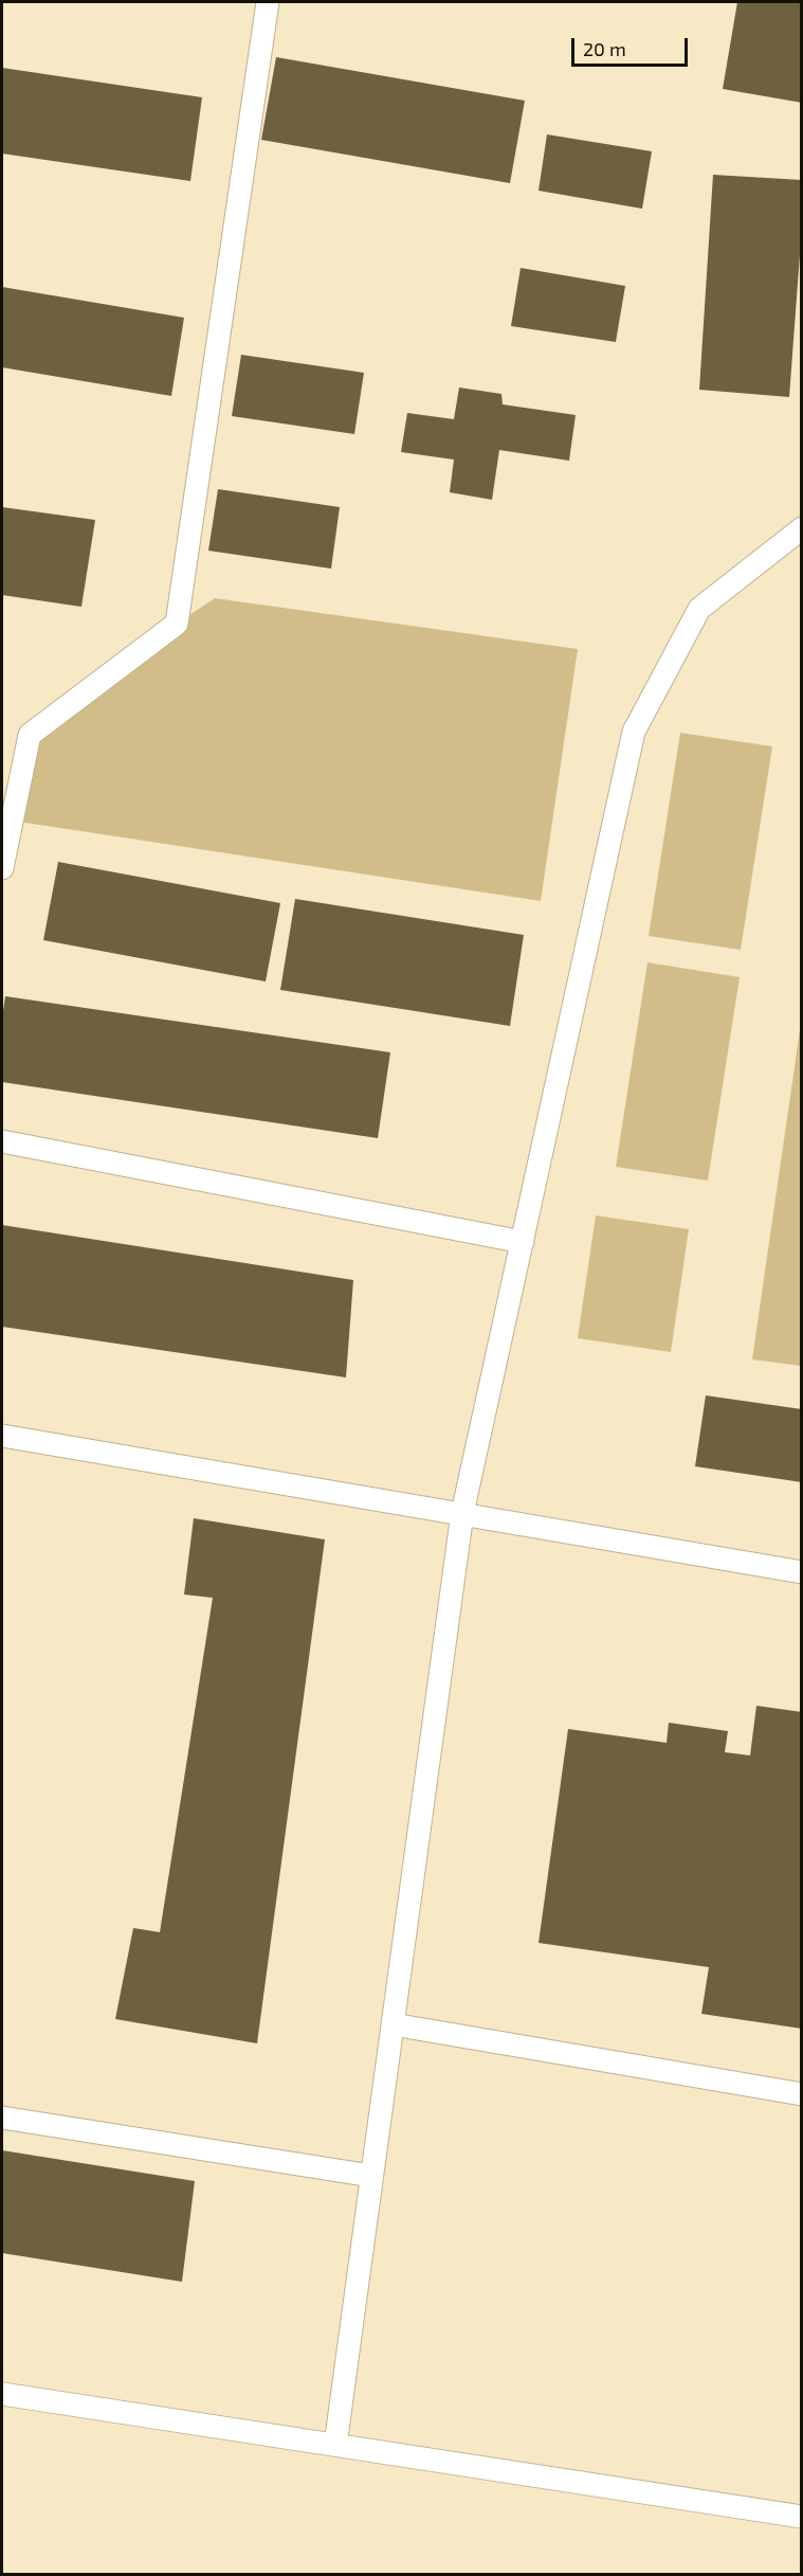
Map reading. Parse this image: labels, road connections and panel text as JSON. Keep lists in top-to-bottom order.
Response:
{
  "scale_bar": "20 m"
}
